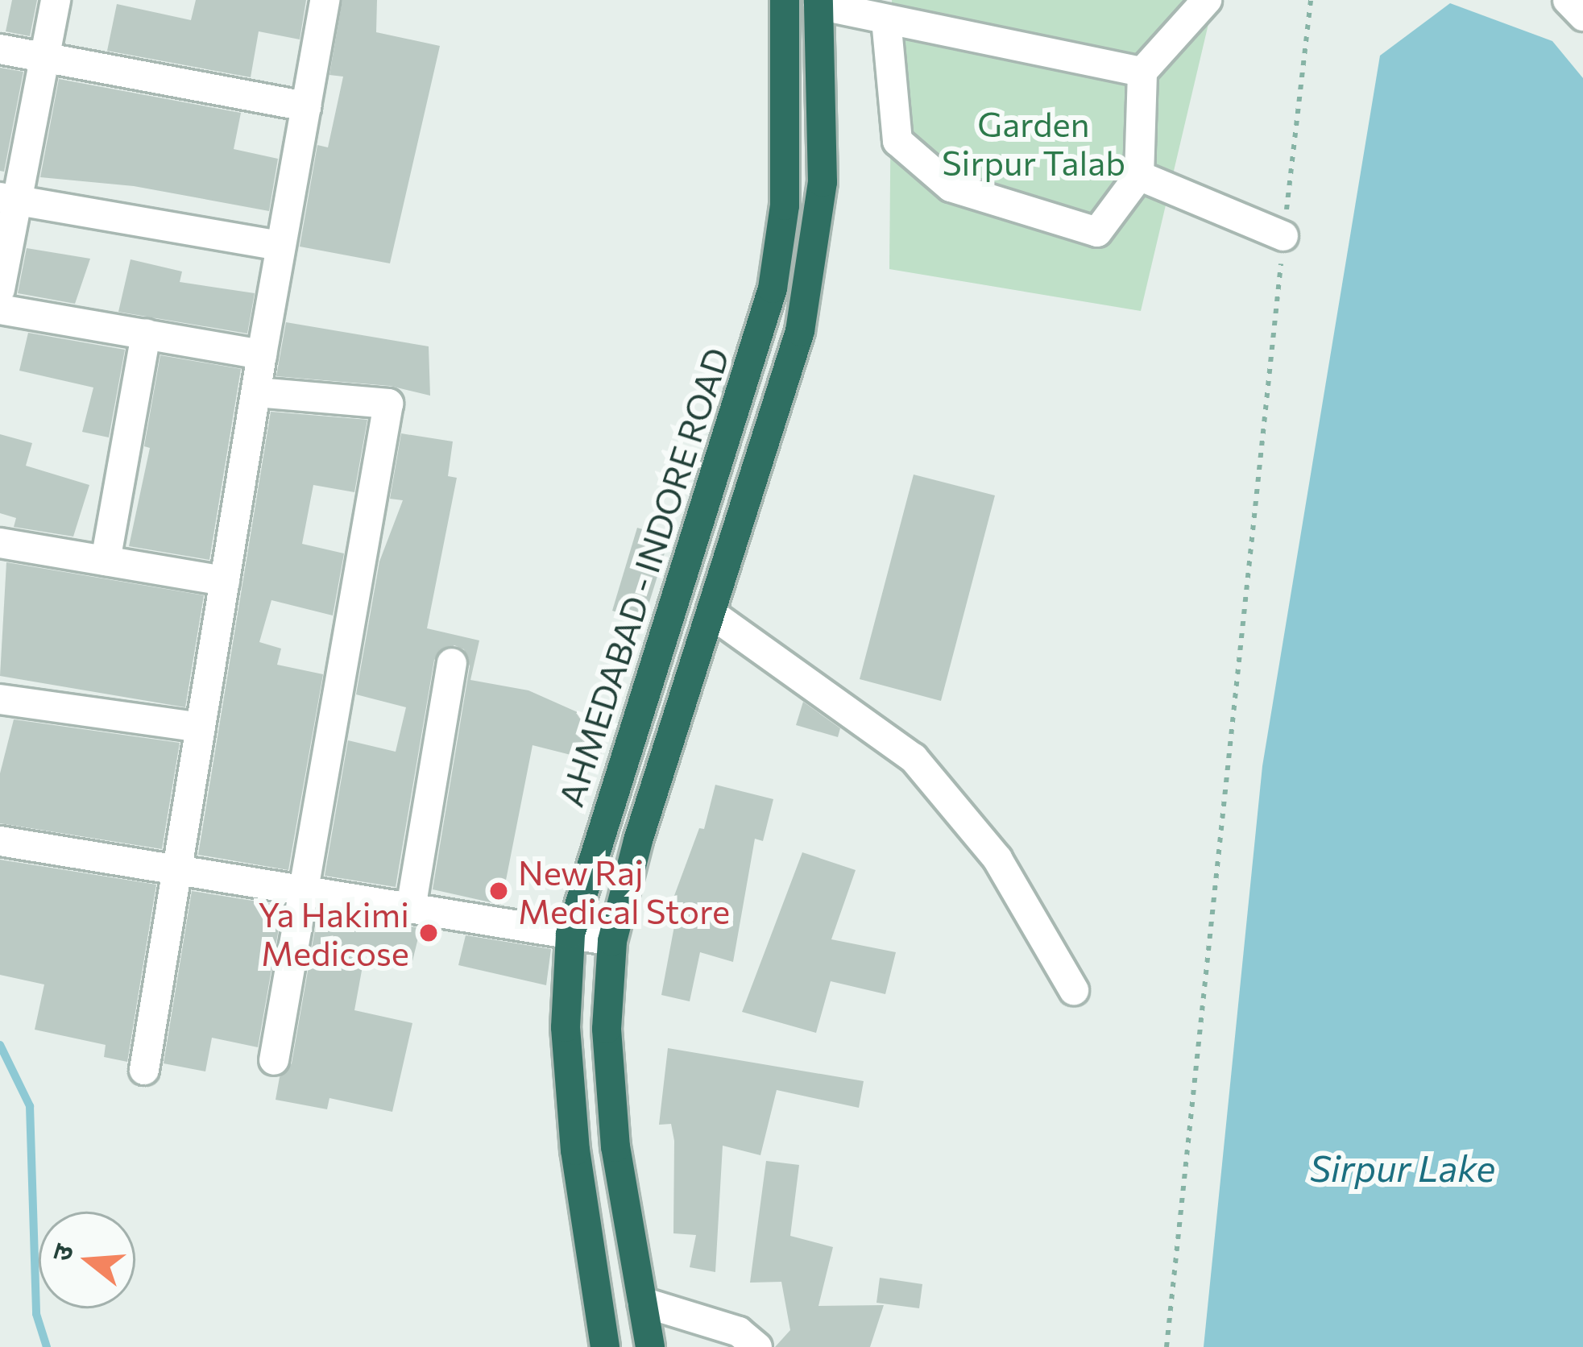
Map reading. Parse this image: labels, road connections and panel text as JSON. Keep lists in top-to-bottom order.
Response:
{
  "streets": {
    "highway": ["AHMEDABAD - INDORE ROAD"]
  },
  "water": ["Sirpur Lake"],
  "parks": ["Garden Sirpur Talab"],
  "places": ["New Raj Medical Store", "Ya Hakimi Medicose"],
  "north": "left"
}
